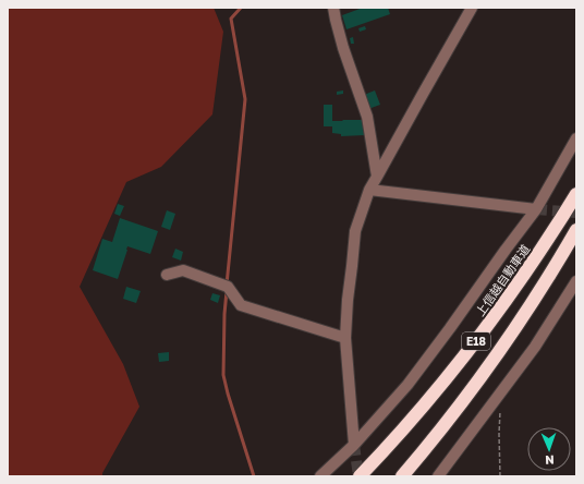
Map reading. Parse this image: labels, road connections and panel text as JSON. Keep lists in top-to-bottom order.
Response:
{
  "streets": {
    "highway": ["上信越自動車道", "E18"]
  },
  "north": "bottom"
}
